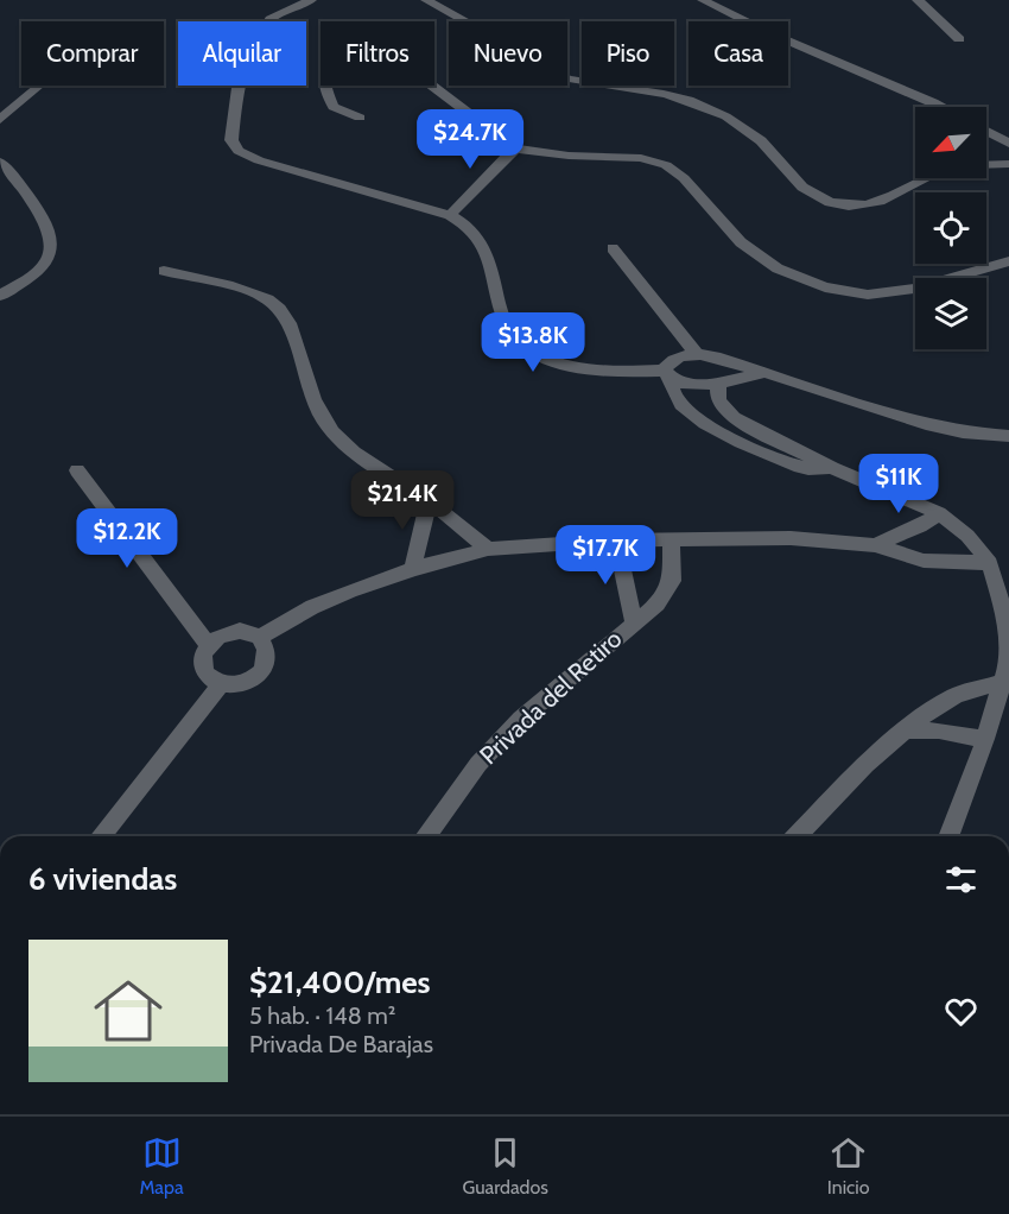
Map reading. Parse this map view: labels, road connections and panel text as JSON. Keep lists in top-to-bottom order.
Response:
{
  "streets": {
    "street": ["Privada del Retiro"]
  },
  "north": "bottom left",
  "page": {
    "chip": [
      "Comprar",
      "Alquilar",
      "Filtros",
      "Nuevo",
      "Piso",
      "Casa"
    ],
    "price": [
      "$24.7K",
      "$13.8K",
      "$11K",
      "$21.4K",
      "$12.2K",
      "$17.7K"
    ],
    "heading": "6 viviendas",
    "list": [
      {
        "name": "$21,400/mes",
        "note": "5 hab. · 148 m² · Privada De Barajas"
      }
    ],
    "tabs": ["Mapa", "Guardados", "Inicio"]
  }
}
